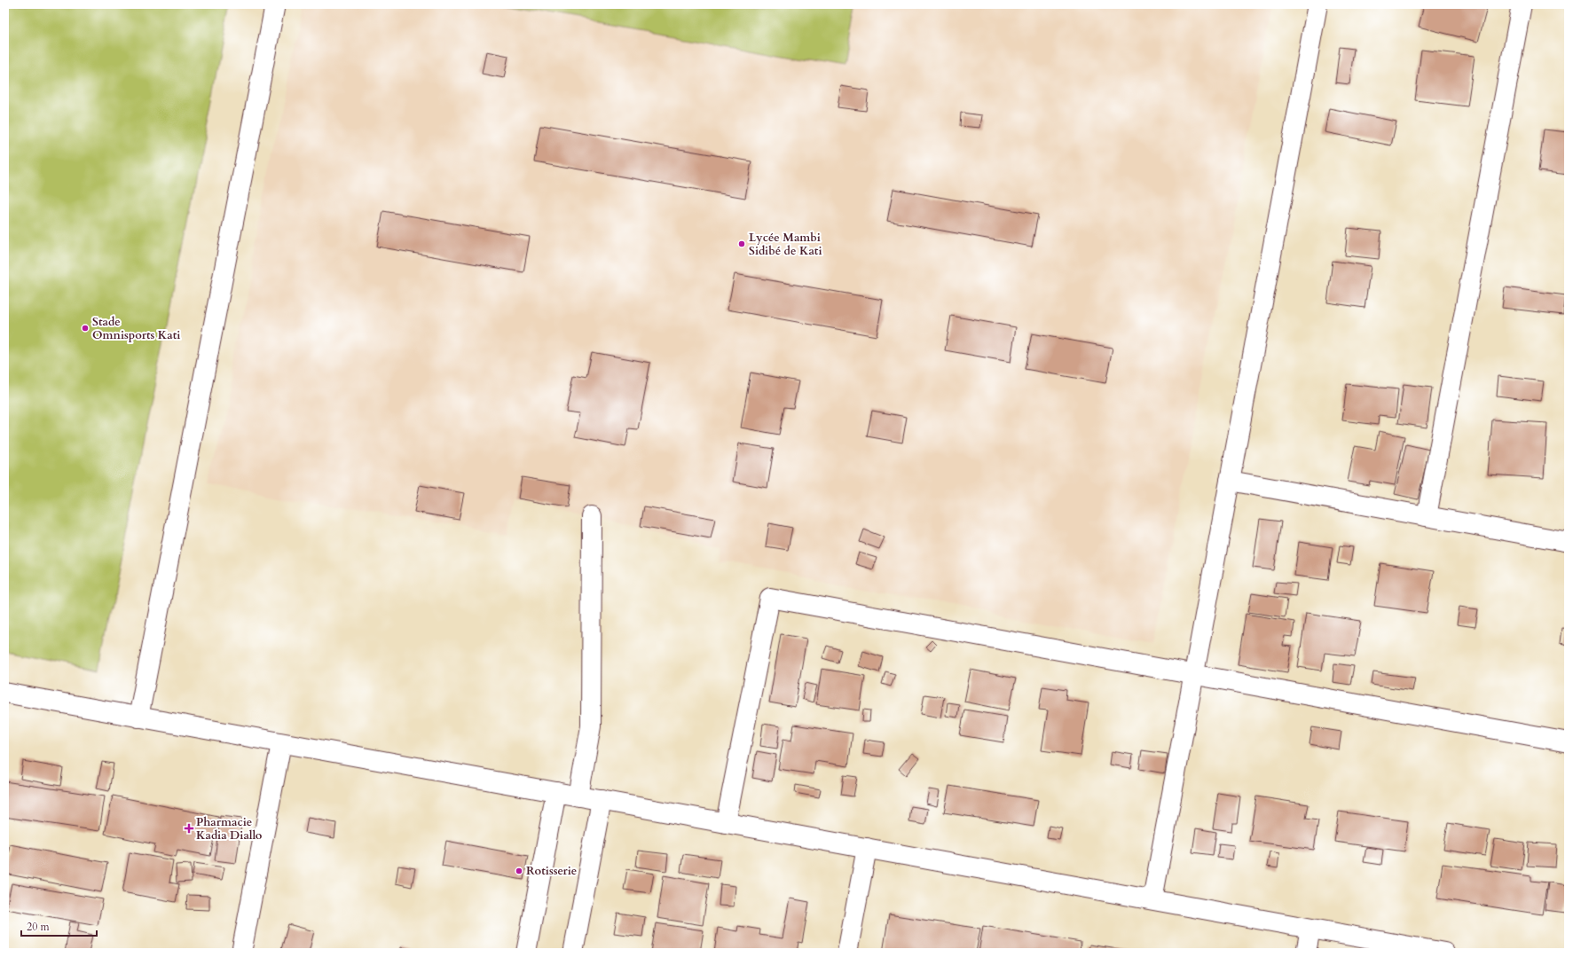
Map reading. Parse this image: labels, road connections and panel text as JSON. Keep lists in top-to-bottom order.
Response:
{
  "places": {
    "other": ["Lycée Mambi Sidibé de Kati", "Stade Omnisports Kati", "Rotisserie"],
    "health": ["Pharmacie Kadia Diallo"]
  },
  "scale_bar": "20 m"
}
